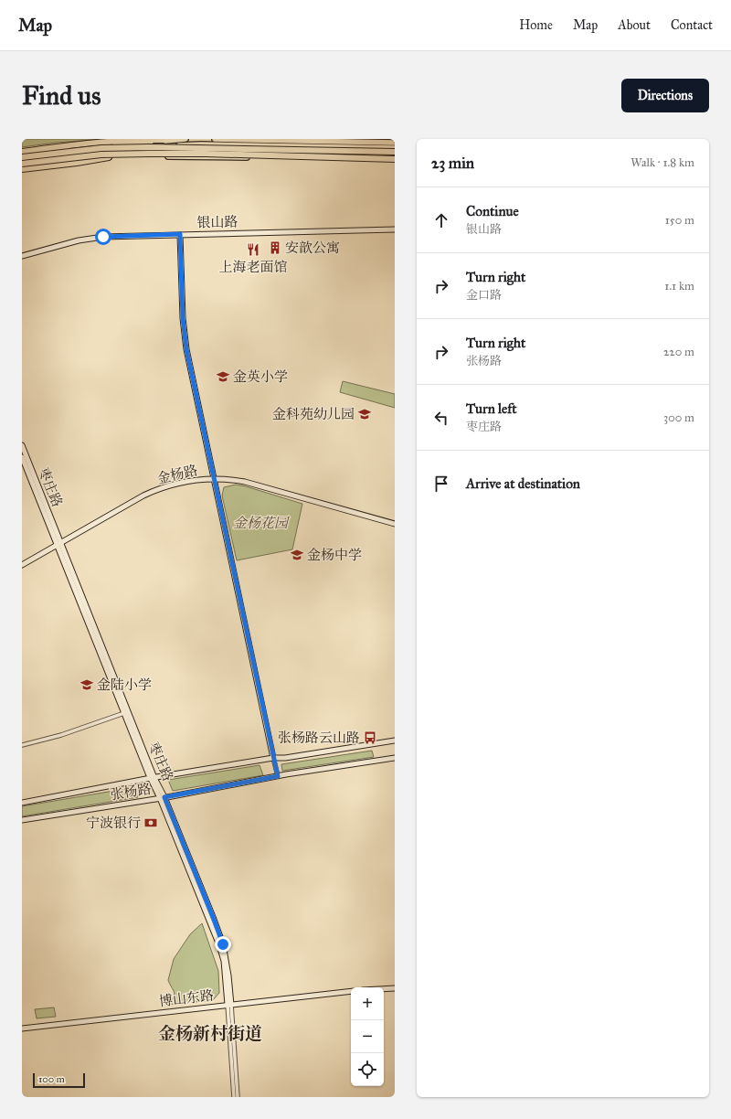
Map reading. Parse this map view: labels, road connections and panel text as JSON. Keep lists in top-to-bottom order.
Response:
{
  "streets": {
    "street": [
      "银山路",
      "金杨路",
      "枣庄路",
      "张杨路",
      "博山东路"
    ]
  },
  "crossings": [
    ["金杨路", "枣庄路"],
    ["枣庄路", "张杨路"],
    ["枣庄路", "博山东路"]
  ],
  "districts": ["金杨新村街道"],
  "parks": ["金杨花园"],
  "places": {
    "building": ["安歆公寓"],
    "restaurant": ["上海老面馆"],
    "school or university": [
      "金英小学",
      "金科苑幼儿园",
      "金杨中学",
      "金陆小学"
    ],
    "bus stop": ["张杨路云山路"],
    "bank": ["宁波银行"]
  },
  "scale_bar": "100 m",
  "page": {
    "header": "Map",
    "nav": [
      "Home",
      "Map",
      "About",
      "Contact"
    ],
    "buttons": "Directions",
    "title": "Find us",
    "heading": ["23 min", "Walk · 1.8 km"],
    "list": [
      ["Continue", "银山路", "150 m"],
      ["Turn right", "金口路", "1.1 km"],
      ["Turn right", "张杨路", "220 m"],
      ["Turn left", "枣庄路", "300 m"],
      "Arrive at destination"
    ],
    "map_buttons": ["+", "−"],
    "scale": "100 m"
  }
}
